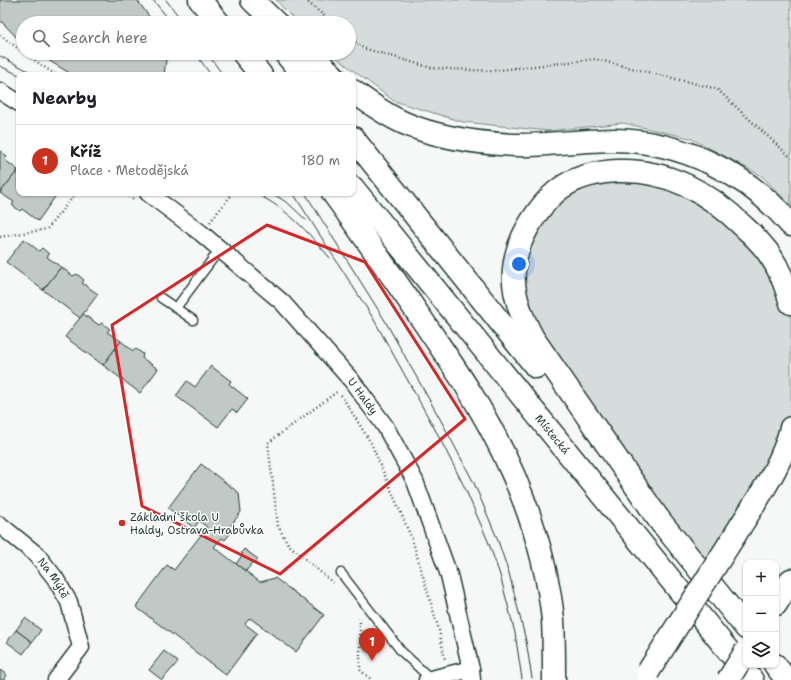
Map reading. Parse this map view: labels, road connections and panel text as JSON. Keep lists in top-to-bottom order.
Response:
{
  "streets": {
    "highway": ["Místecká"],
    "street": ["U Haldy", "Na Mýtě"]
  },
  "places": ["Základní škola U Haldy, Ostrava-Hrabůvka"],
  "page": {
    "search": "Search here",
    "heading": "Nearby",
    "list": [
      {
        "mark": "1",
        "name": "Kříž",
        "note": "Place · Metodějská",
        "value": "180 m"
      }
    ],
    "map_buttons": ["+", "−"],
    "pins": "1"
  }
}
